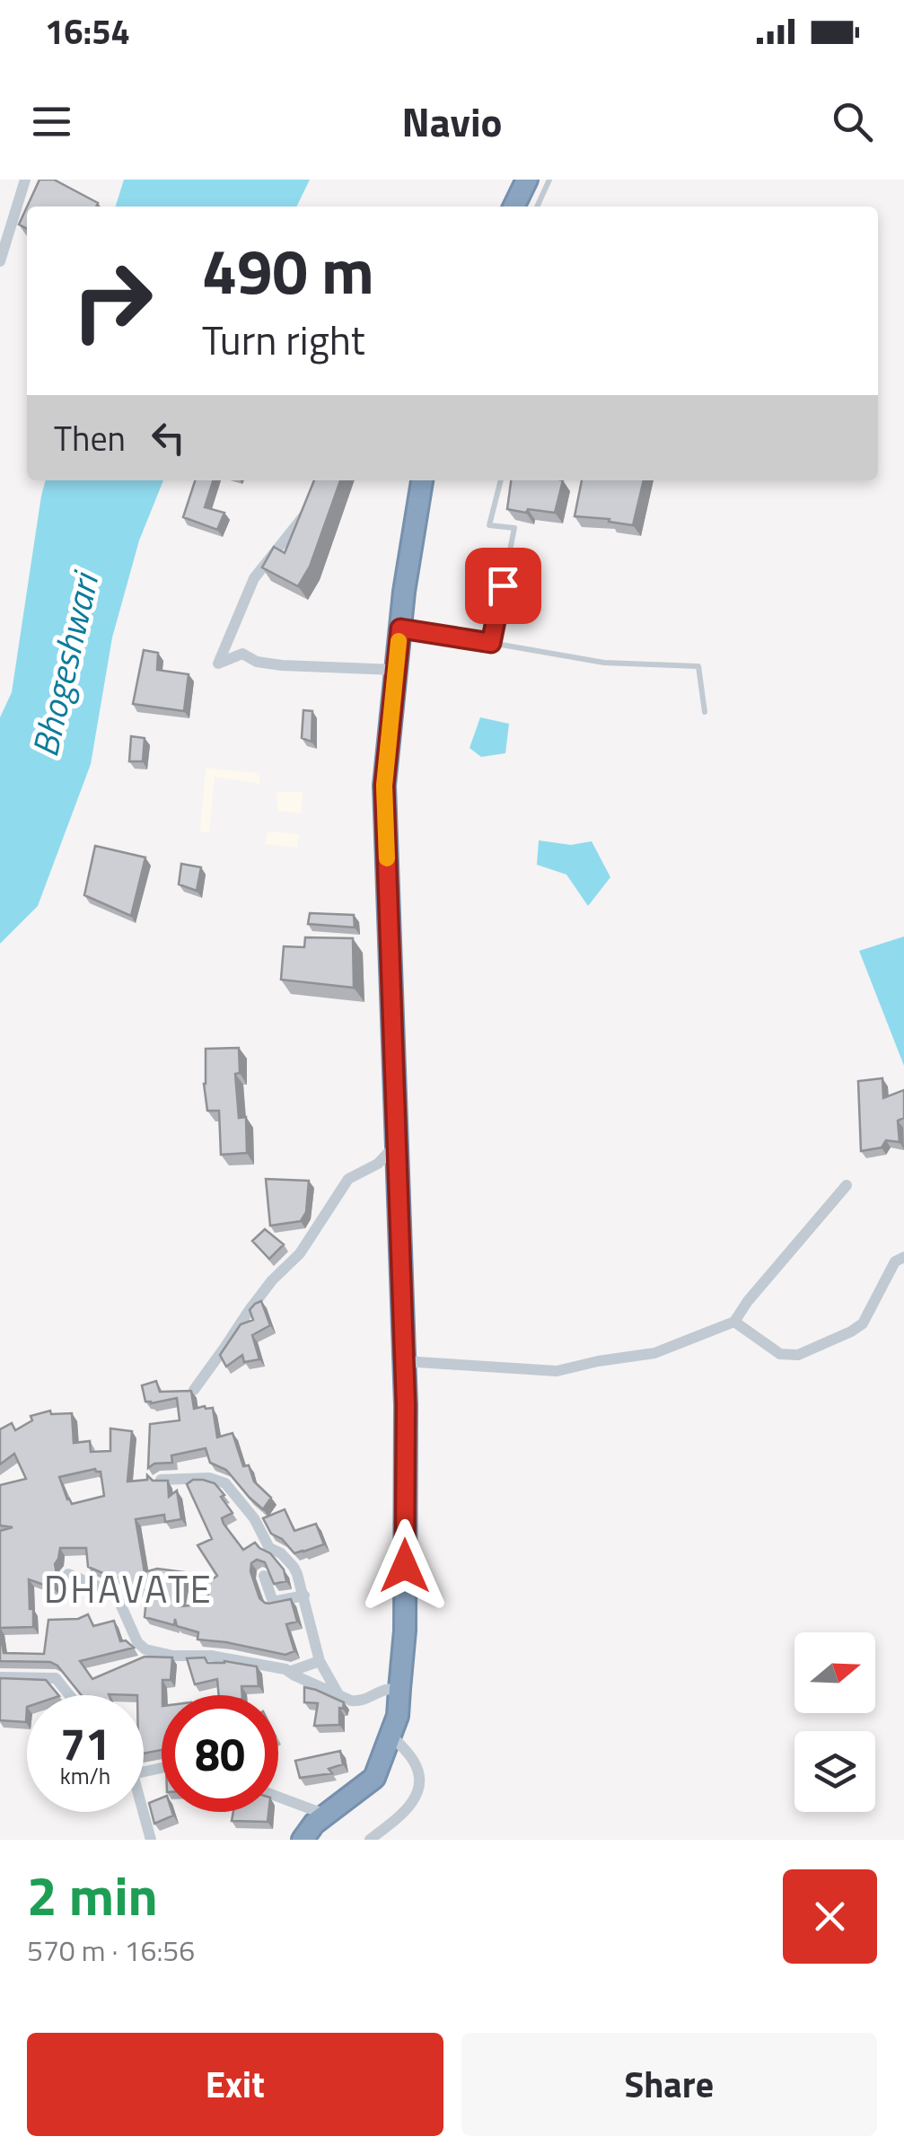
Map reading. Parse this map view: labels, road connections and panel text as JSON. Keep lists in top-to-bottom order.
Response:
{
  "districts": ["DHAVATE"],
  "water": ["Bhogeshwari"],
  "north": "right",
  "page": {
    "status": "16:54",
    "header": "Navio",
    "turn": ["490 m", "Turn right"],
    "then": "Then",
    "speed": "71 km/h",
    "limit": "80",
    "heading": ["2 min", "570 m · 16:56"],
    "buttons": ["Exit", "Share"]
  }
}
